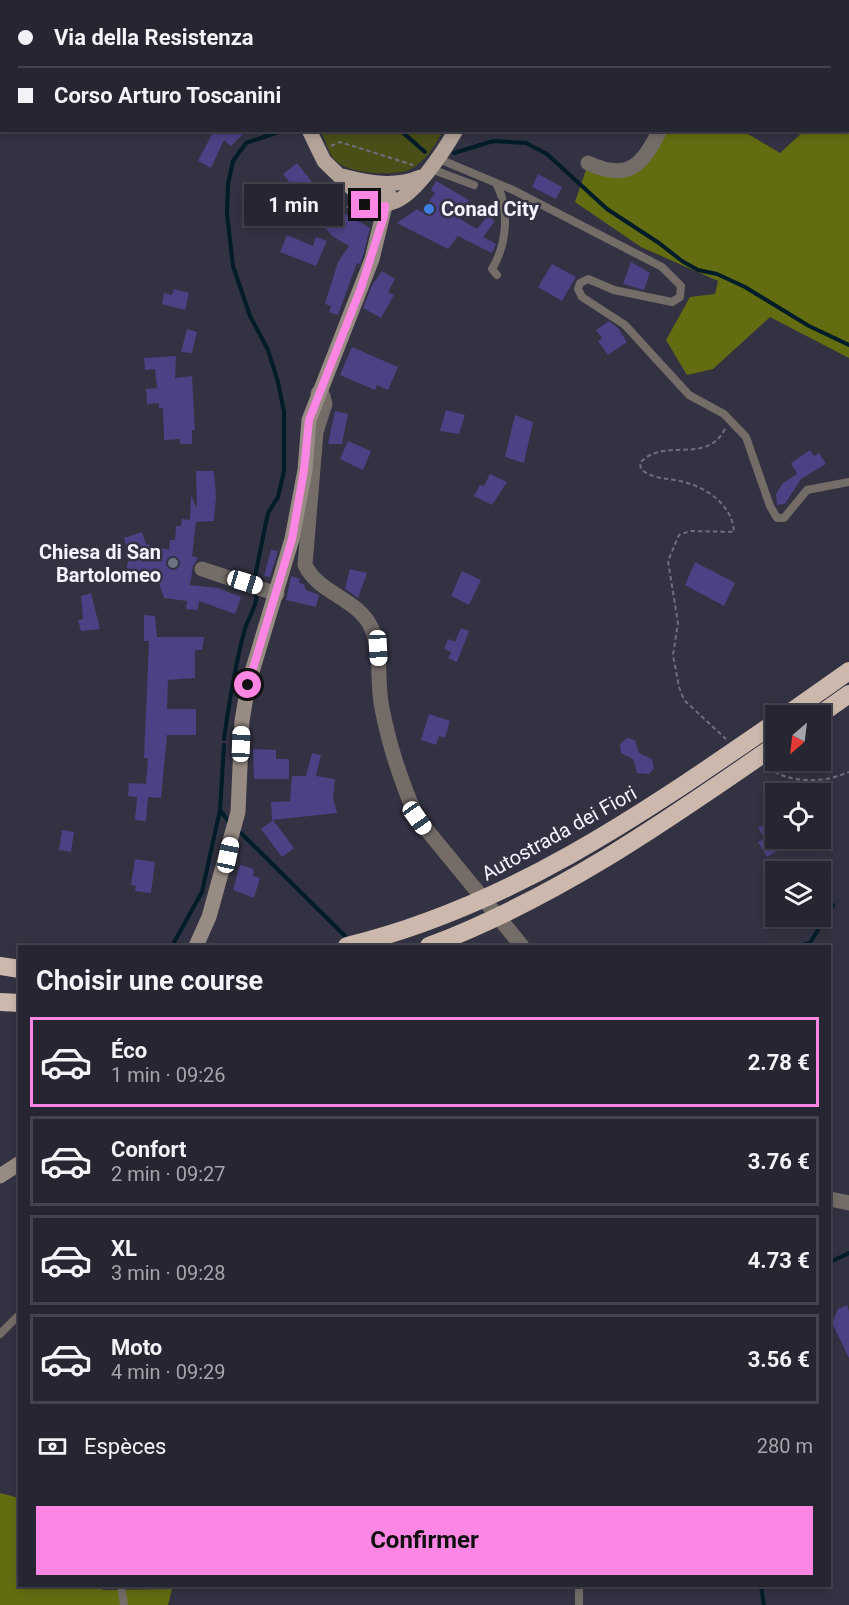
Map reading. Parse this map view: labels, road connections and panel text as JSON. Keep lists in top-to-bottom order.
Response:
{
  "streets": {
    "highway": ["Autostrada dei Fiori"]
  },
  "places": ["Conad City", "Chiesa di San Bartolomeo"],
  "north": "bottom left",
  "page": {
    "banner": ["Via della Resistenza", "Corso Arturo Toscanini"],
    "bubble": "1 min",
    "heading": "Choisir une course",
    "list": [
      {
        "name": "Éco",
        "note": "1 min · 09:26",
        "value": "2.78 €"
      },
      {
        "name": "Confort",
        "note": "2 min · 09:27",
        "value": "3.76 €"
      },
      {
        "name": "XL",
        "note": "3 min · 09:28",
        "value": "4.73 €"
      },
      {
        "name": "Moto",
        "note": "4 min · 09:29",
        "value": "3.56 €"
      }
    ],
    "pay": ["Espèces", "280 m"],
    "buttons": "Confirmer"
  }
}
